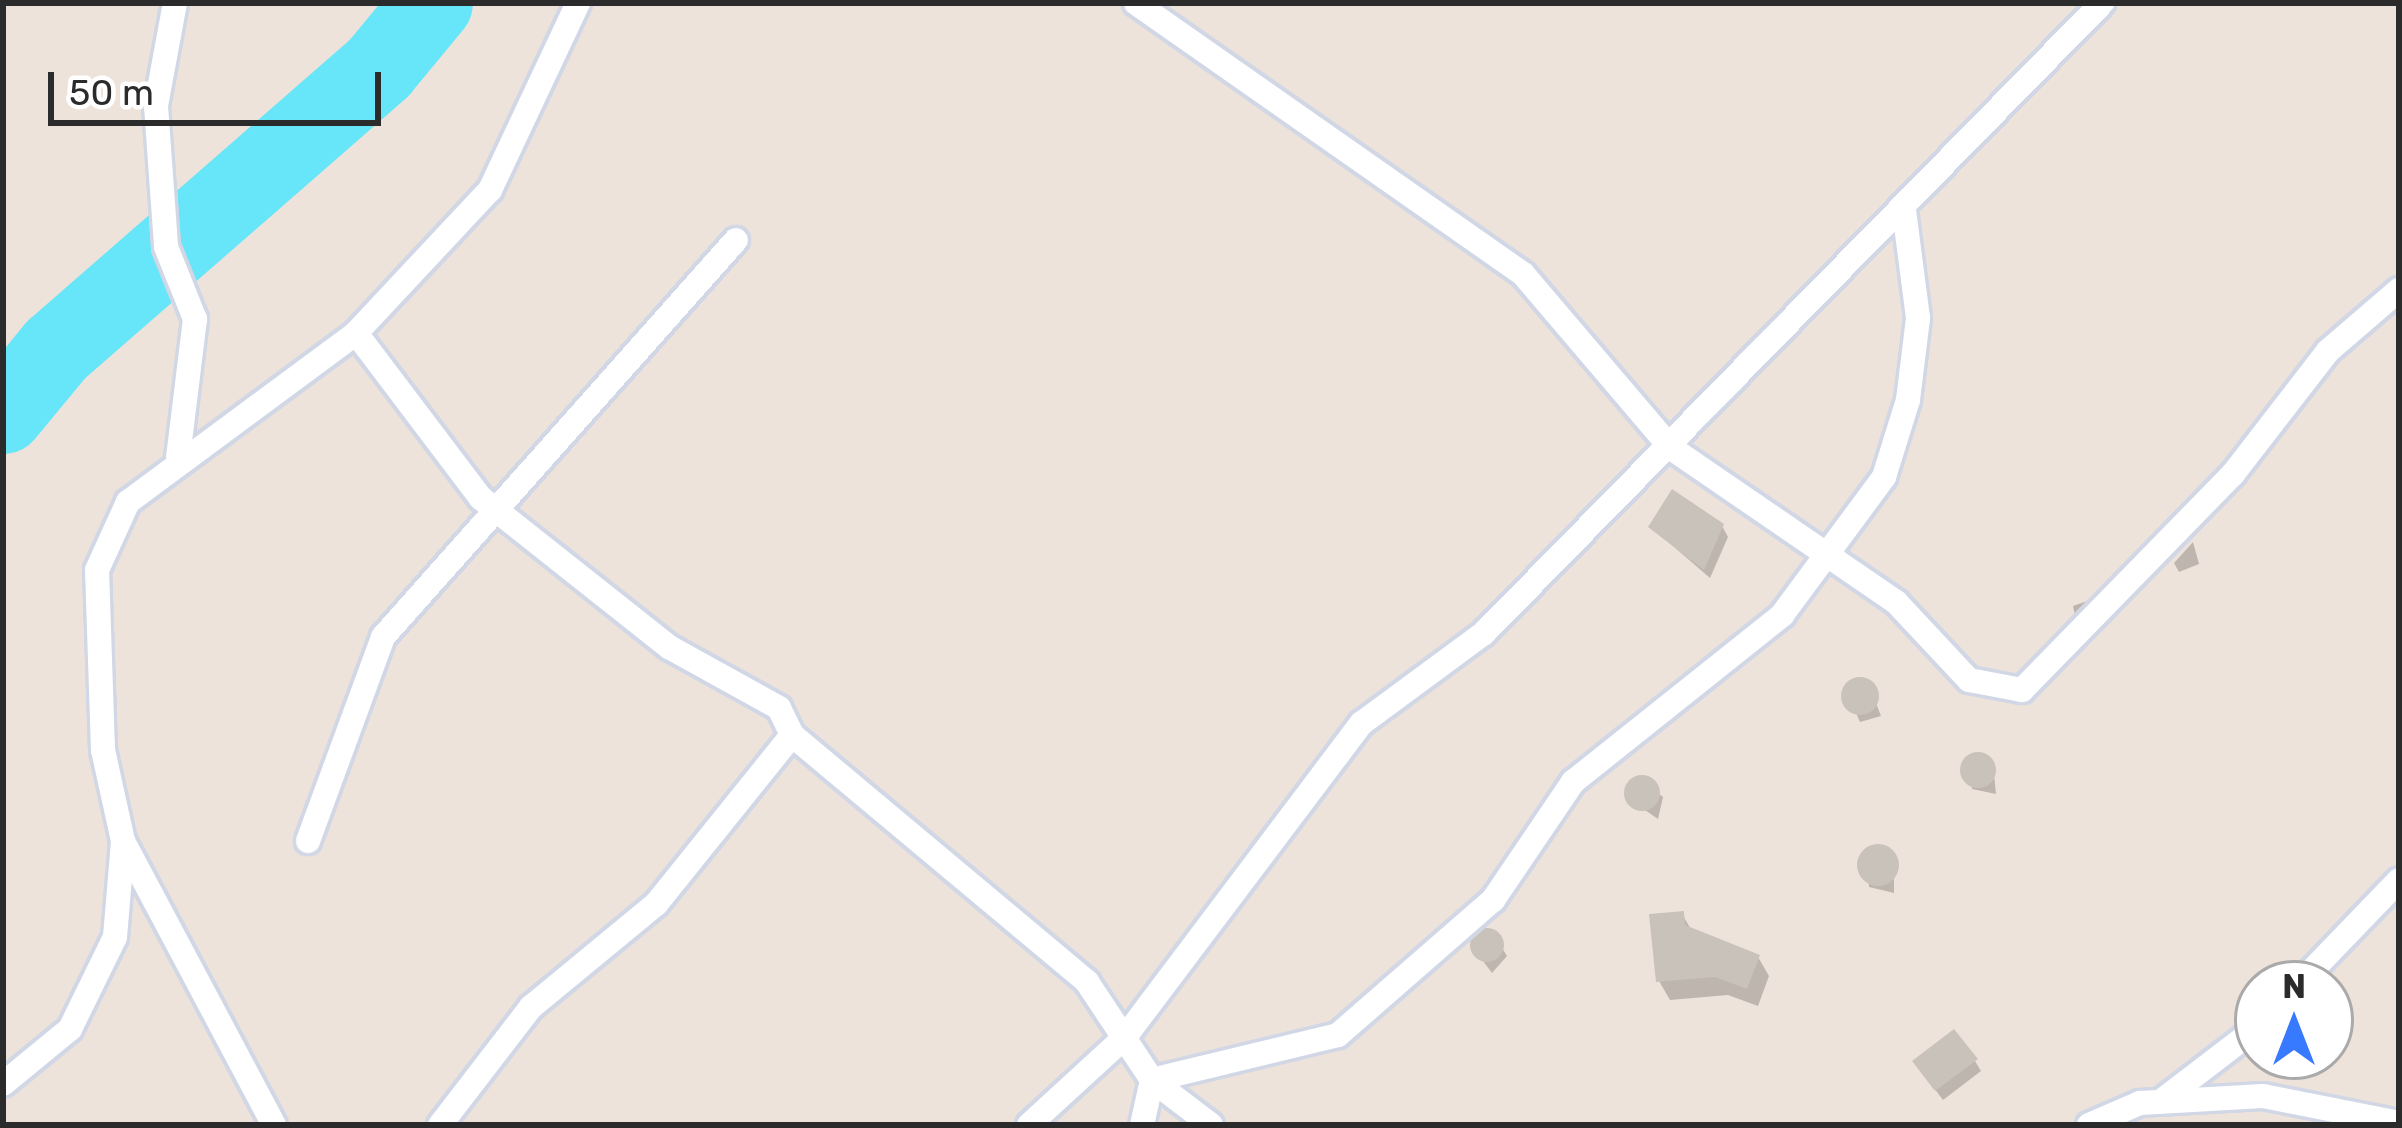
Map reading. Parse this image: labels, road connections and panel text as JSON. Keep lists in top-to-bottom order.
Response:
{
  "scale_bar": "50 m",
  "north": "top"
}
